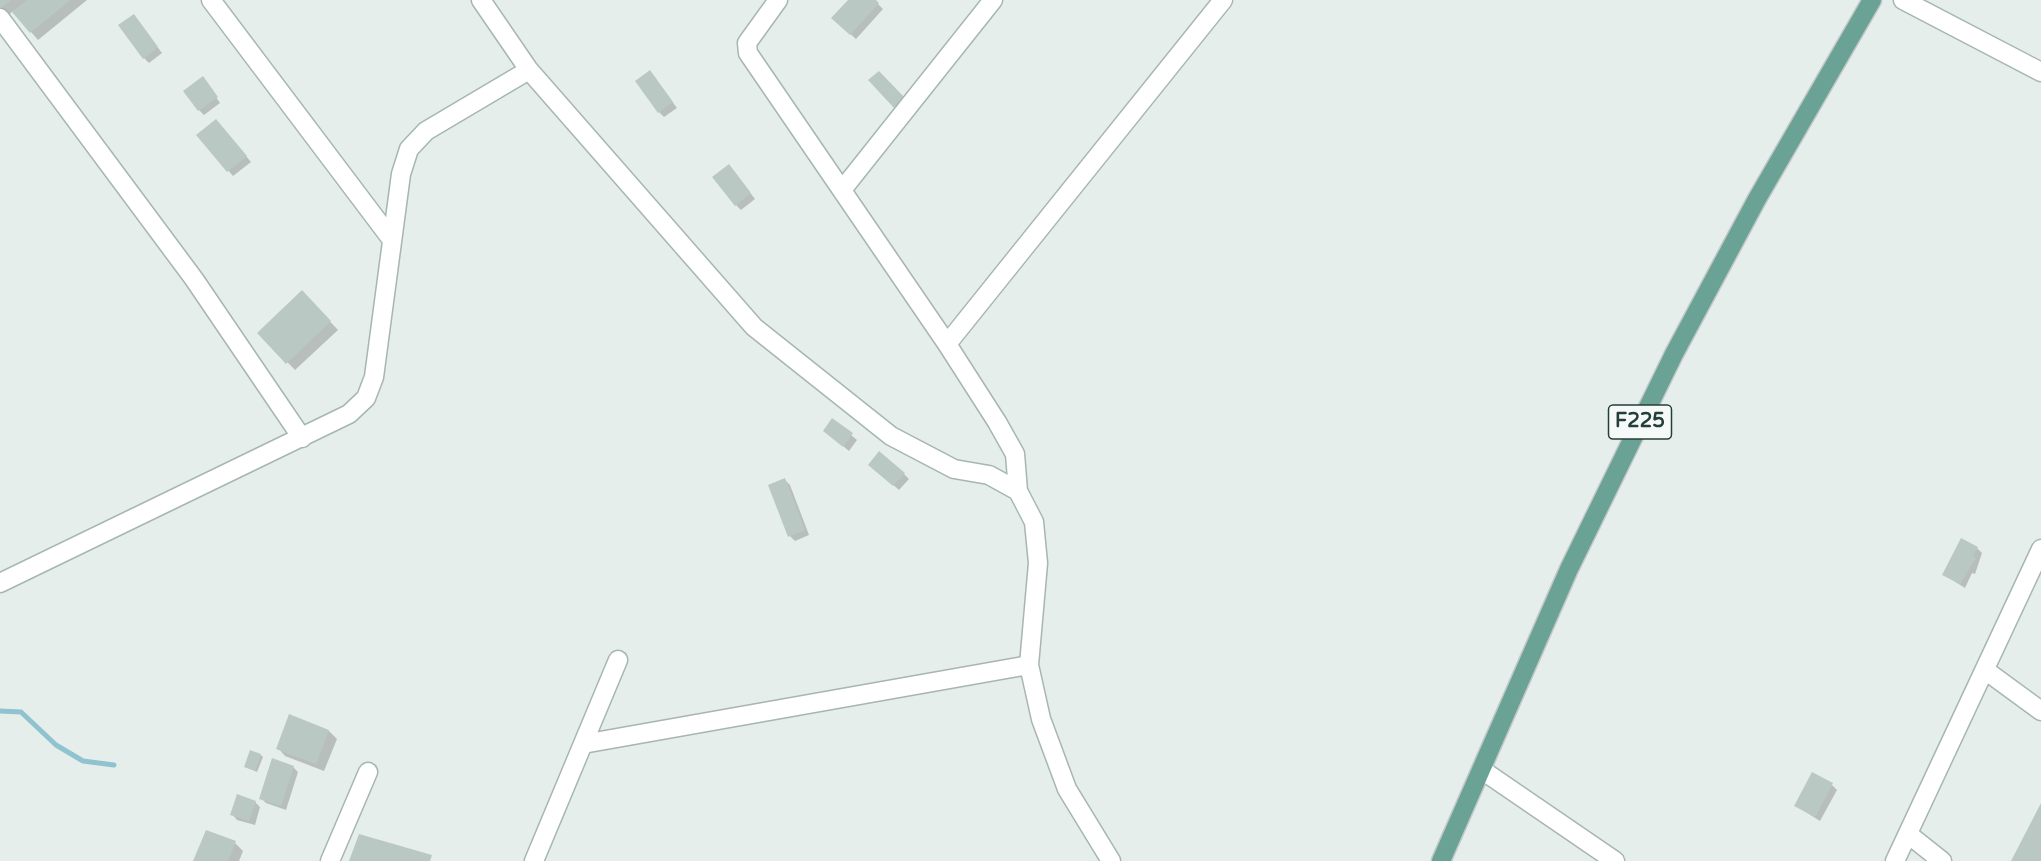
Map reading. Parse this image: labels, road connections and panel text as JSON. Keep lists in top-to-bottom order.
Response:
{
  "streets": {
    "main road": ["F225"]
  }
}
